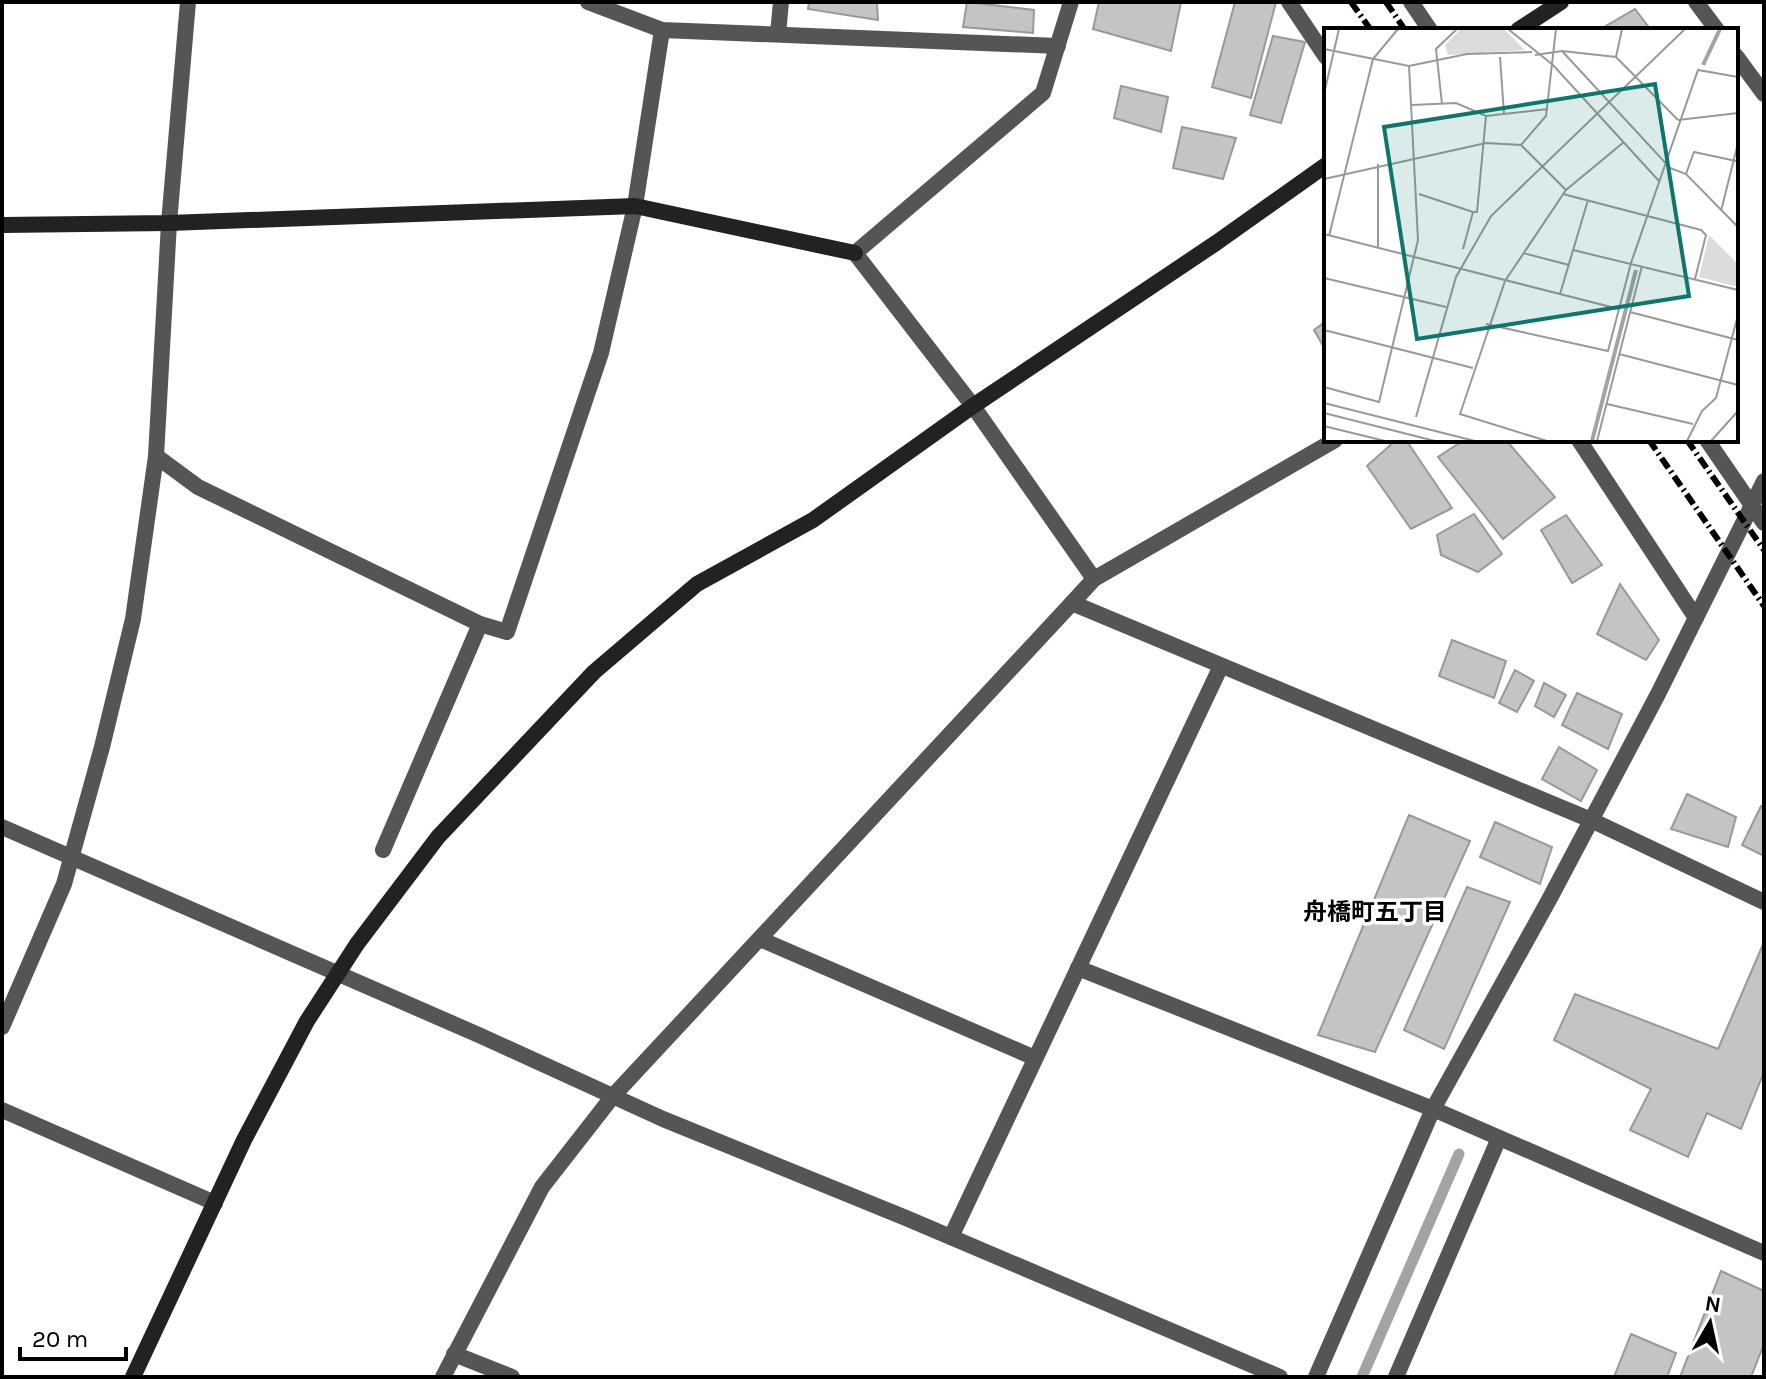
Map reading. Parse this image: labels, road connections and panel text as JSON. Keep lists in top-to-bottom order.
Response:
{
  "districts": ["舟橋町五丁目"],
  "scale_bar": "20 m",
  "north": "top"
}
